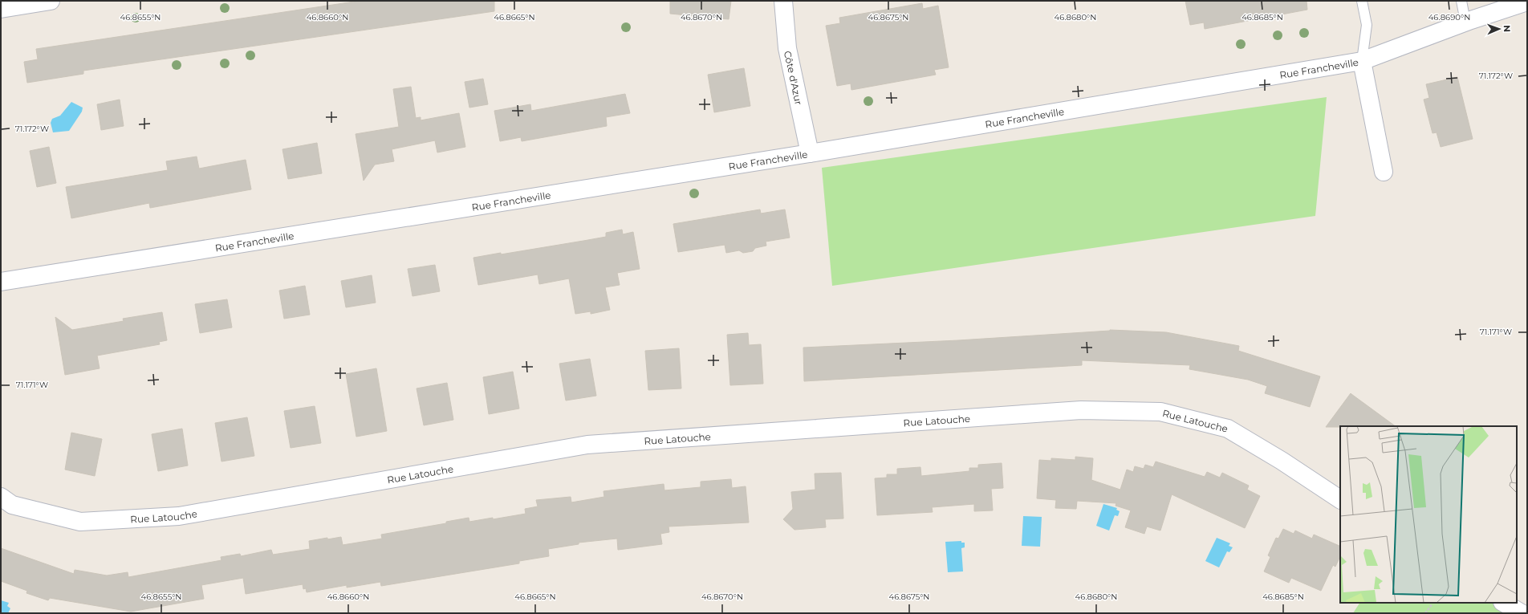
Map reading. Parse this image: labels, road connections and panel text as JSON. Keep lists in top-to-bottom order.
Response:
{
  "streets": {
    "street": ["Rue Francheville", "Côte d'Azur", "Rue Latouche"]
  },
  "crossings": [
    ["Rue Francheville", "Côte d'Azur"]
  ],
  "north": "right",
  "coordinates": [
    "46.8655°N",
    "46.8660°N",
    "46.8665°N",
    "46.8670°N",
    "46.8675°N",
    "46.8680°N",
    "46.8685°N",
    "46.8690°N",
    "71.172°W",
    "71.171°W"
  ]
}
